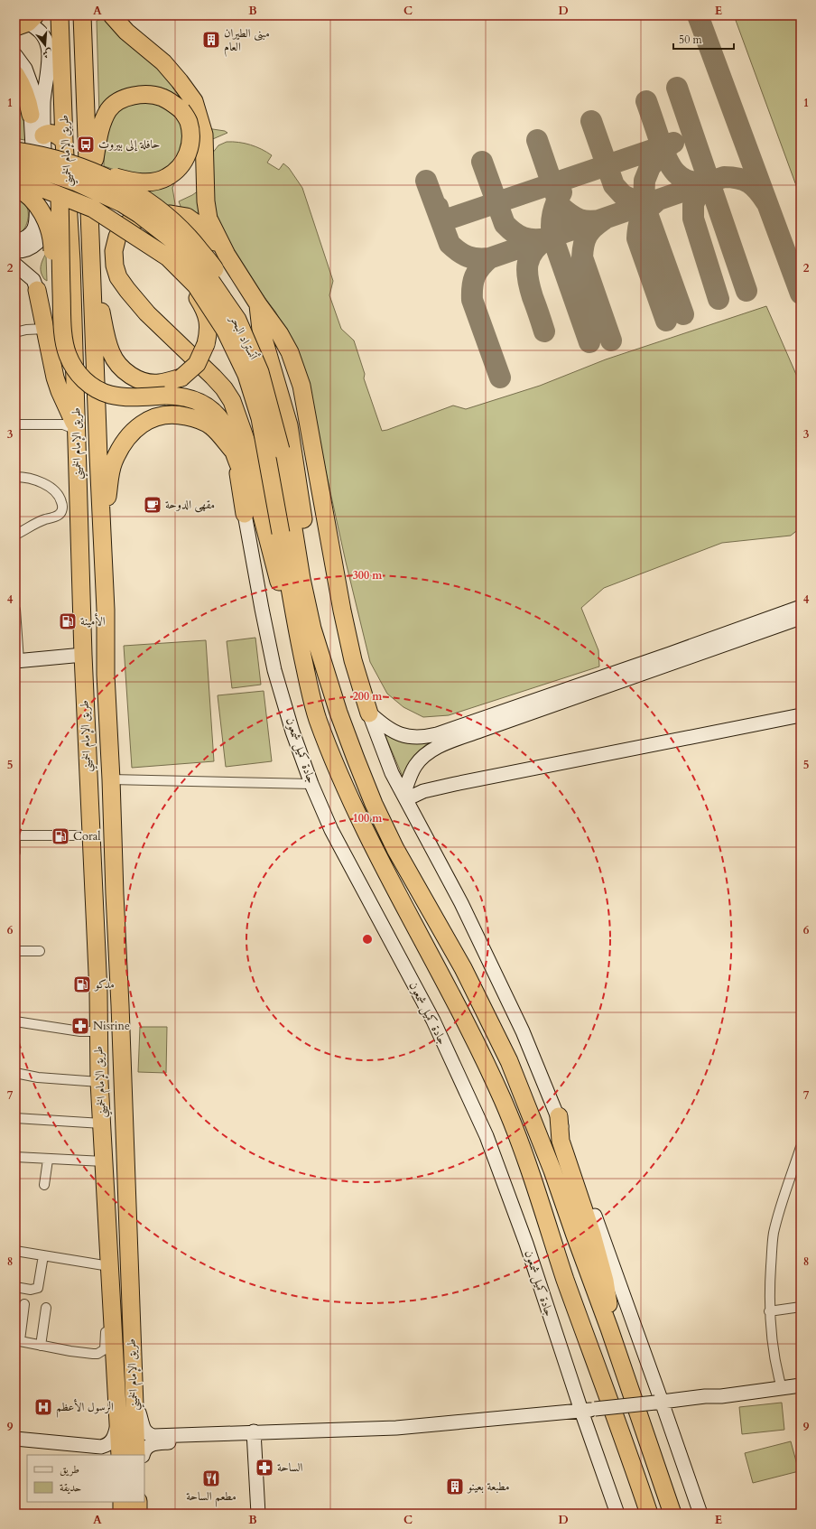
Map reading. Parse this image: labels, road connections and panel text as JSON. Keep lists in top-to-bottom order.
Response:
{
  "streets": {
    "highway": ["طريق الإمام الخميني", "أتستراد البحر"],
    "street": ["جادة كميل شمعون"]
  },
  "places": {
    "building": ["مبنى الطيران العام", "مطبعة بعينو"],
    "bus stop": ["حافلة إلى بيروت"],
    "cafe": ["مقهى الدوحة"],
    "fuel station": ["الأمينة", "Coral", "مدكو"],
    "pharmacy": ["Nisrine", "الساحة"],
    "hospital": ["الرسول الأعظم"],
    "restaurant": ["مطعم الساحة"]
  },
  "legend": ["طريق", "حديقة"],
  "scale_bar": "50 m",
  "north": "bottom",
  "grid": {
    "columns": [
      "A",
      "B",
      "C",
      "D",
      "E"
    ],
    "rows": [
      "1",
      "2",
      "3",
      "4",
      "5",
      "6",
      "7",
      "8",
      "9"
    ]
  },
  "rings": ["300 m", "200 m", "100 m"]
}
